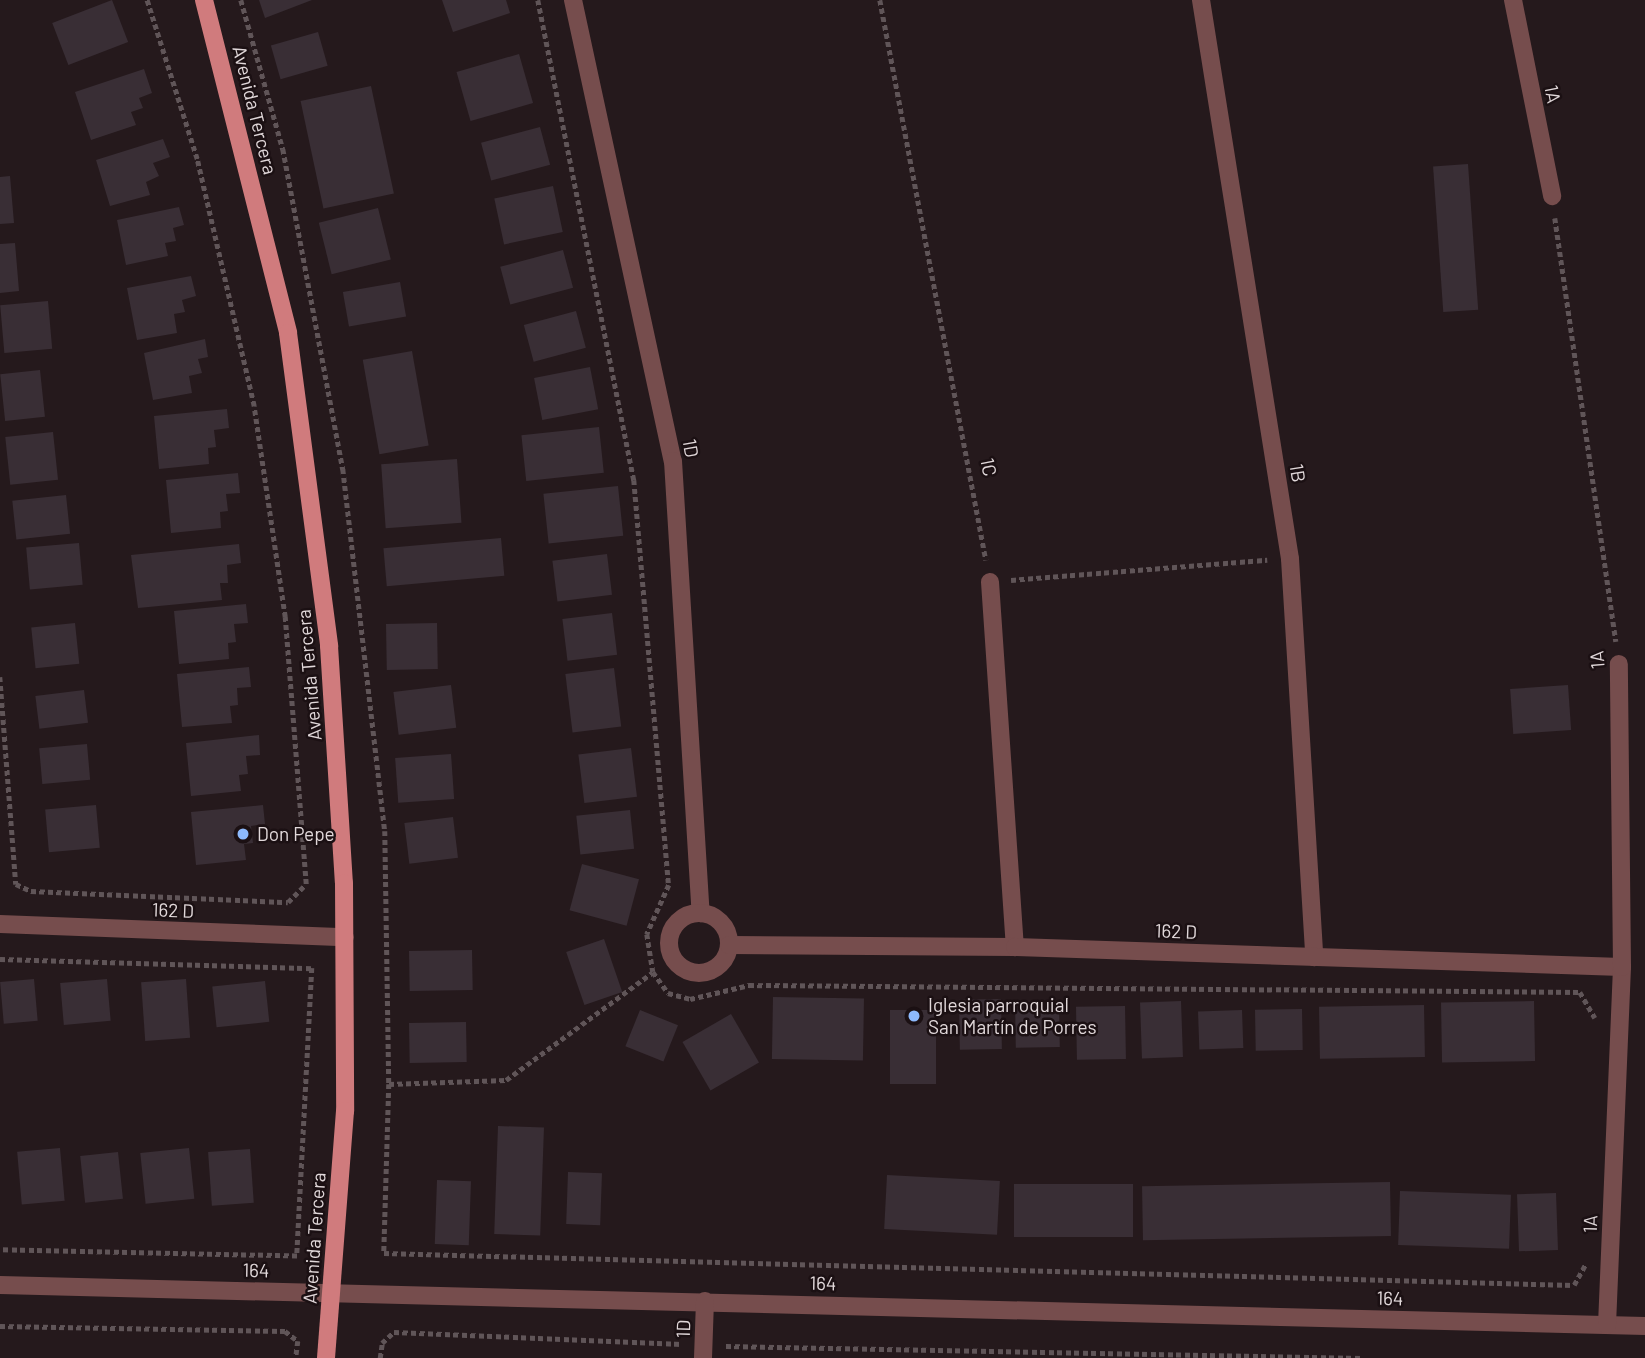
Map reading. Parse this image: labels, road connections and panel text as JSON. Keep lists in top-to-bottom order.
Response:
{
  "streets": {
    "main road": ["Avenida Tercera"],
    "street": [
      "1A",
      "1D",
      "1B",
      "162 D",
      "164"
    ],
    "path": ["1C"]
  },
  "crossings": [
    ["1A", "162 D"],
    ["1A", "164"],
    ["Avenida Tercera", "162 D"],
    ["Avenida Tercera", "164"],
    ["1D", "162 D"],
    ["1D", "164"],
    ["1B", "162 D"]
  ],
  "places": ["Don Pepe", "Iglesia parroquial San Martín de Porres"]
}
